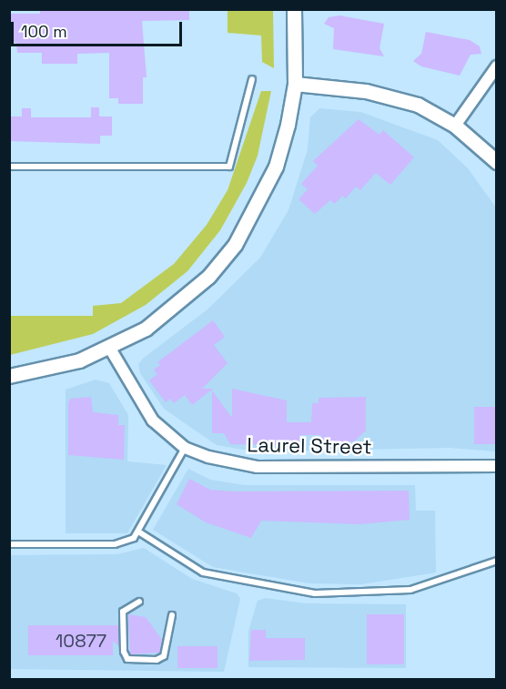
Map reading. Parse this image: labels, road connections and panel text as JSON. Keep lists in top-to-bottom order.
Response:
{
  "streets": {
    "street": ["Laurel Street"]
  },
  "house_numbers": ["10877"],
  "scale_bar": "100 m"
}
